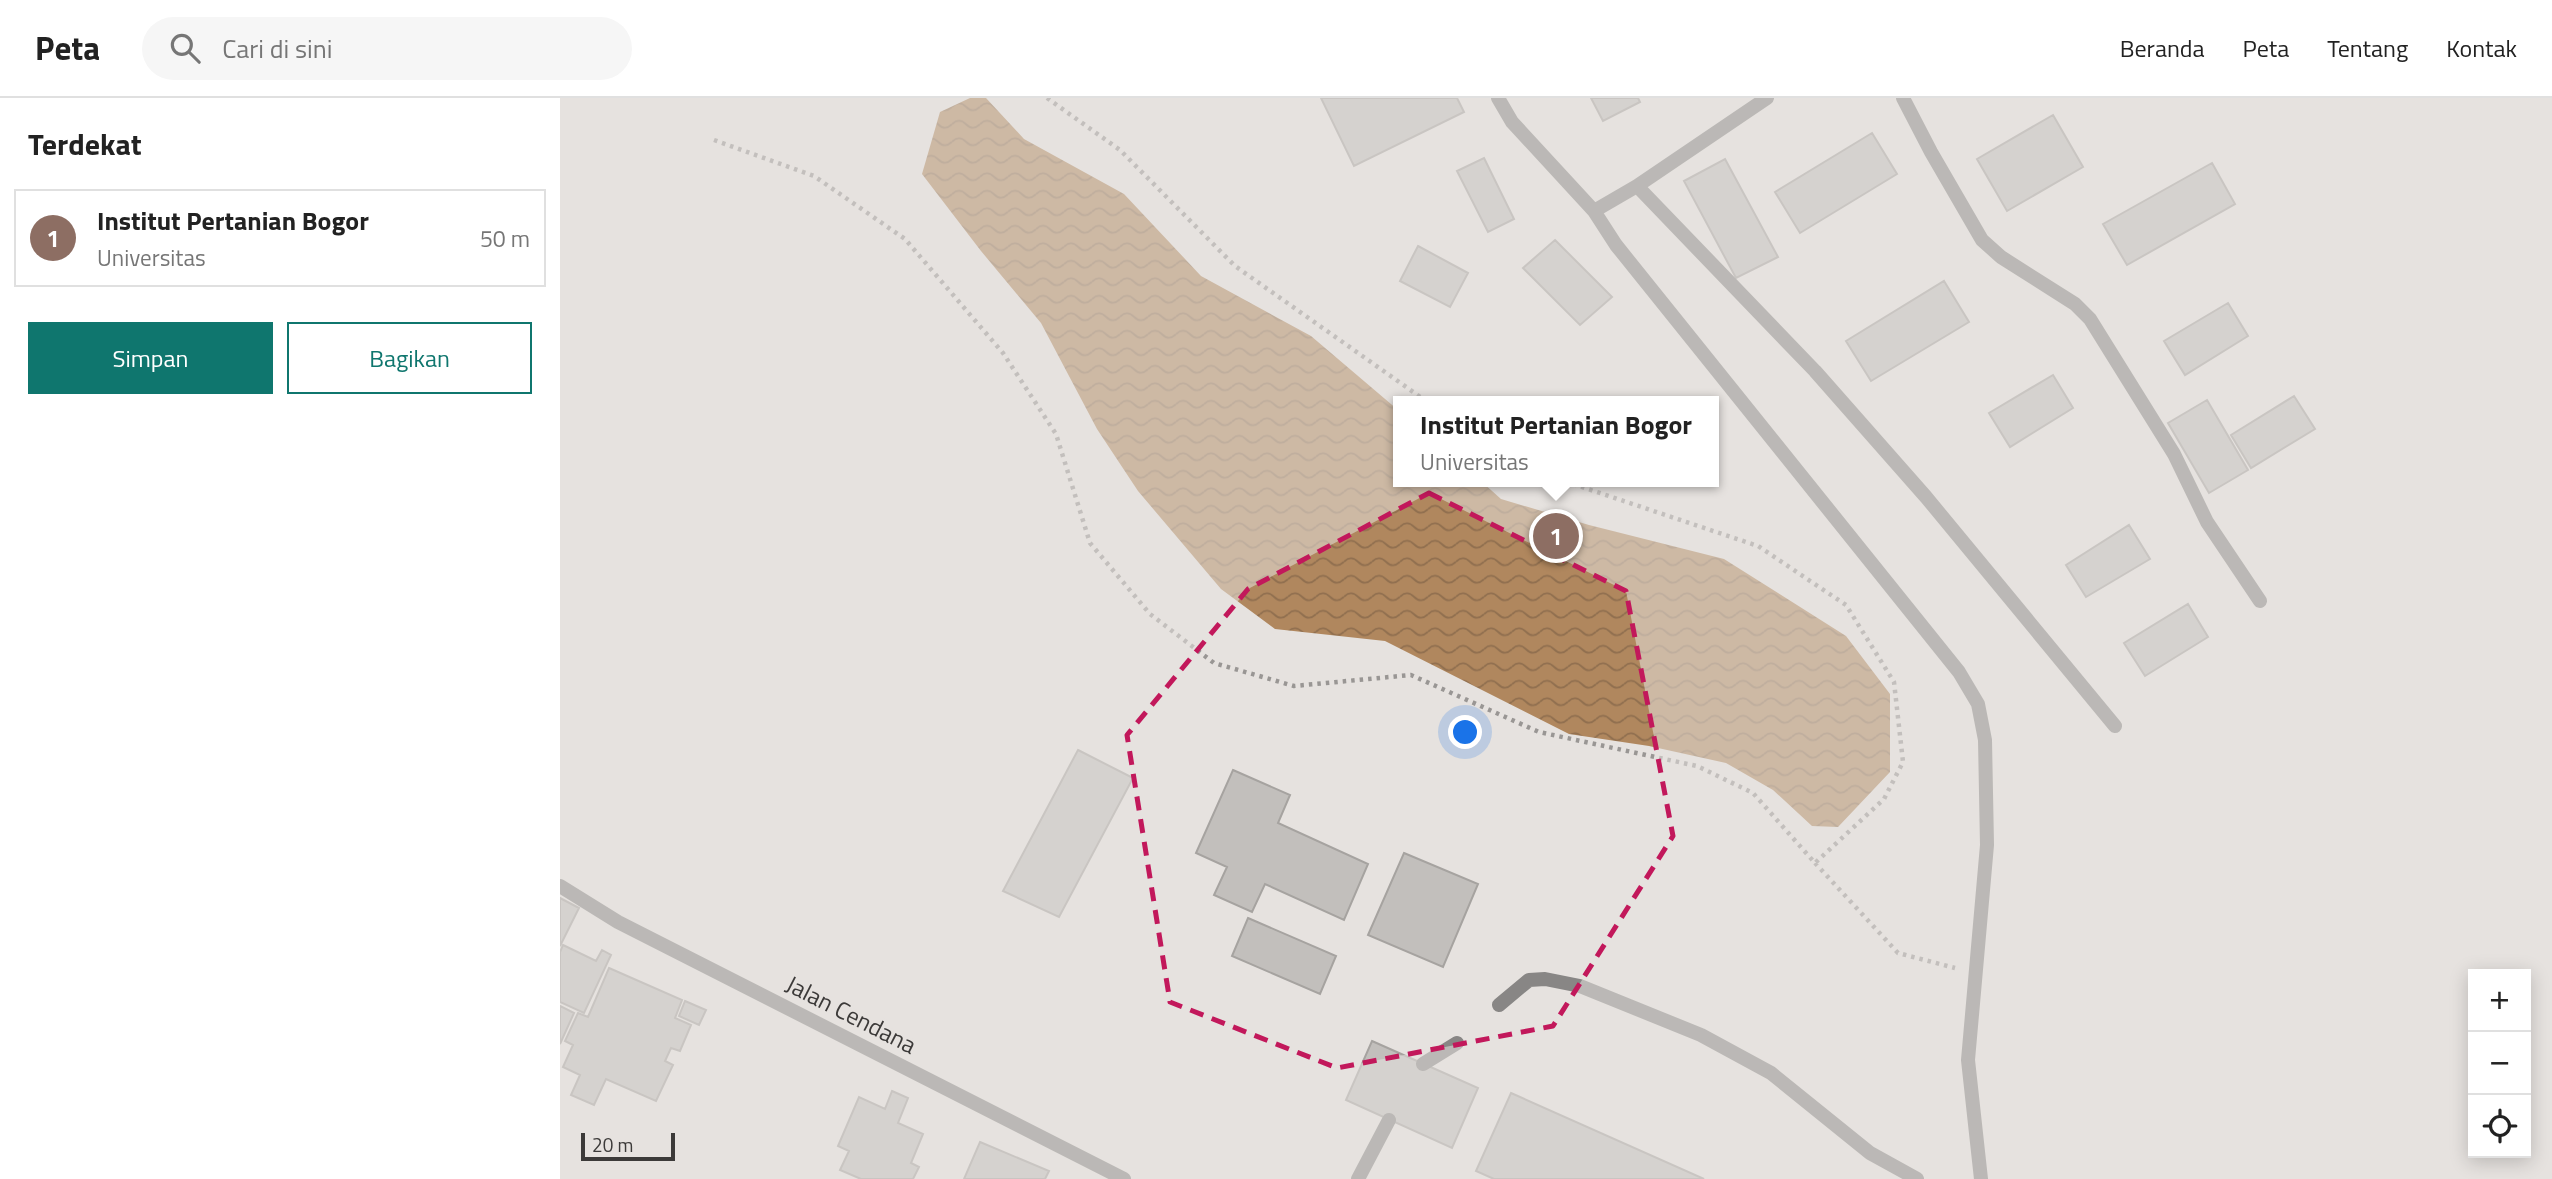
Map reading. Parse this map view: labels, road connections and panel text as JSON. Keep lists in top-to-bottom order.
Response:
{
  "streets": {
    "lane": ["Jalan Cendana"]
  },
  "scale_bar": "20 m",
  "page": {
    "header": "Peta",
    "search": "Cari di sini",
    "nav": [
      "Beranda",
      "Peta",
      "Tentang",
      "Kontak"
    ],
    "heading": "Terdekat",
    "list": [
      {
        "mark": "1",
        "name": "Institut Pertanian Bogor",
        "note": "Universitas",
        "value": "50 m"
      }
    ],
    "buttons": ["Simpan", "Bagikan"],
    "popup": ["Institut Pertanian Bogor", "Universitas"],
    "pins": "1",
    "map_buttons": ["+", "−"],
    "scale": "20 m"
  }
}
